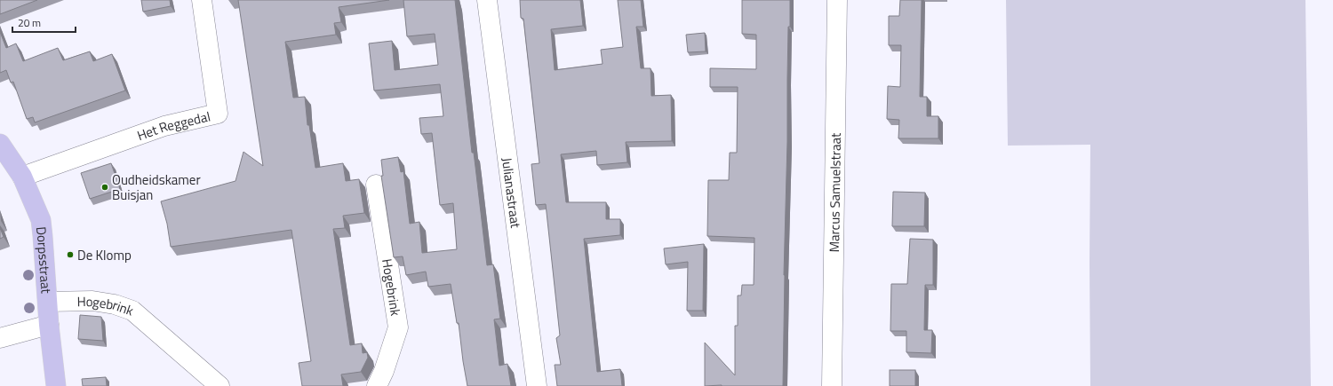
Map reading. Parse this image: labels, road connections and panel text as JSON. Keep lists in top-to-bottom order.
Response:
{
  "streets": {
    "main road": ["Dorpsstraat"],
    "street": [
      "Het Reggedal",
      "Julianastraat",
      "Marcus Samuelstraat",
      "Hogebrink"
    ]
  },
  "crossings": [
    ["Het Reggedal", "Dorpsstraat"],
    ["Dorpsstraat", "Hogebrink"]
  ],
  "places": ["Oudheidskamer Buisjan", "De Klomp"],
  "scale_bar": "20 m"
}
